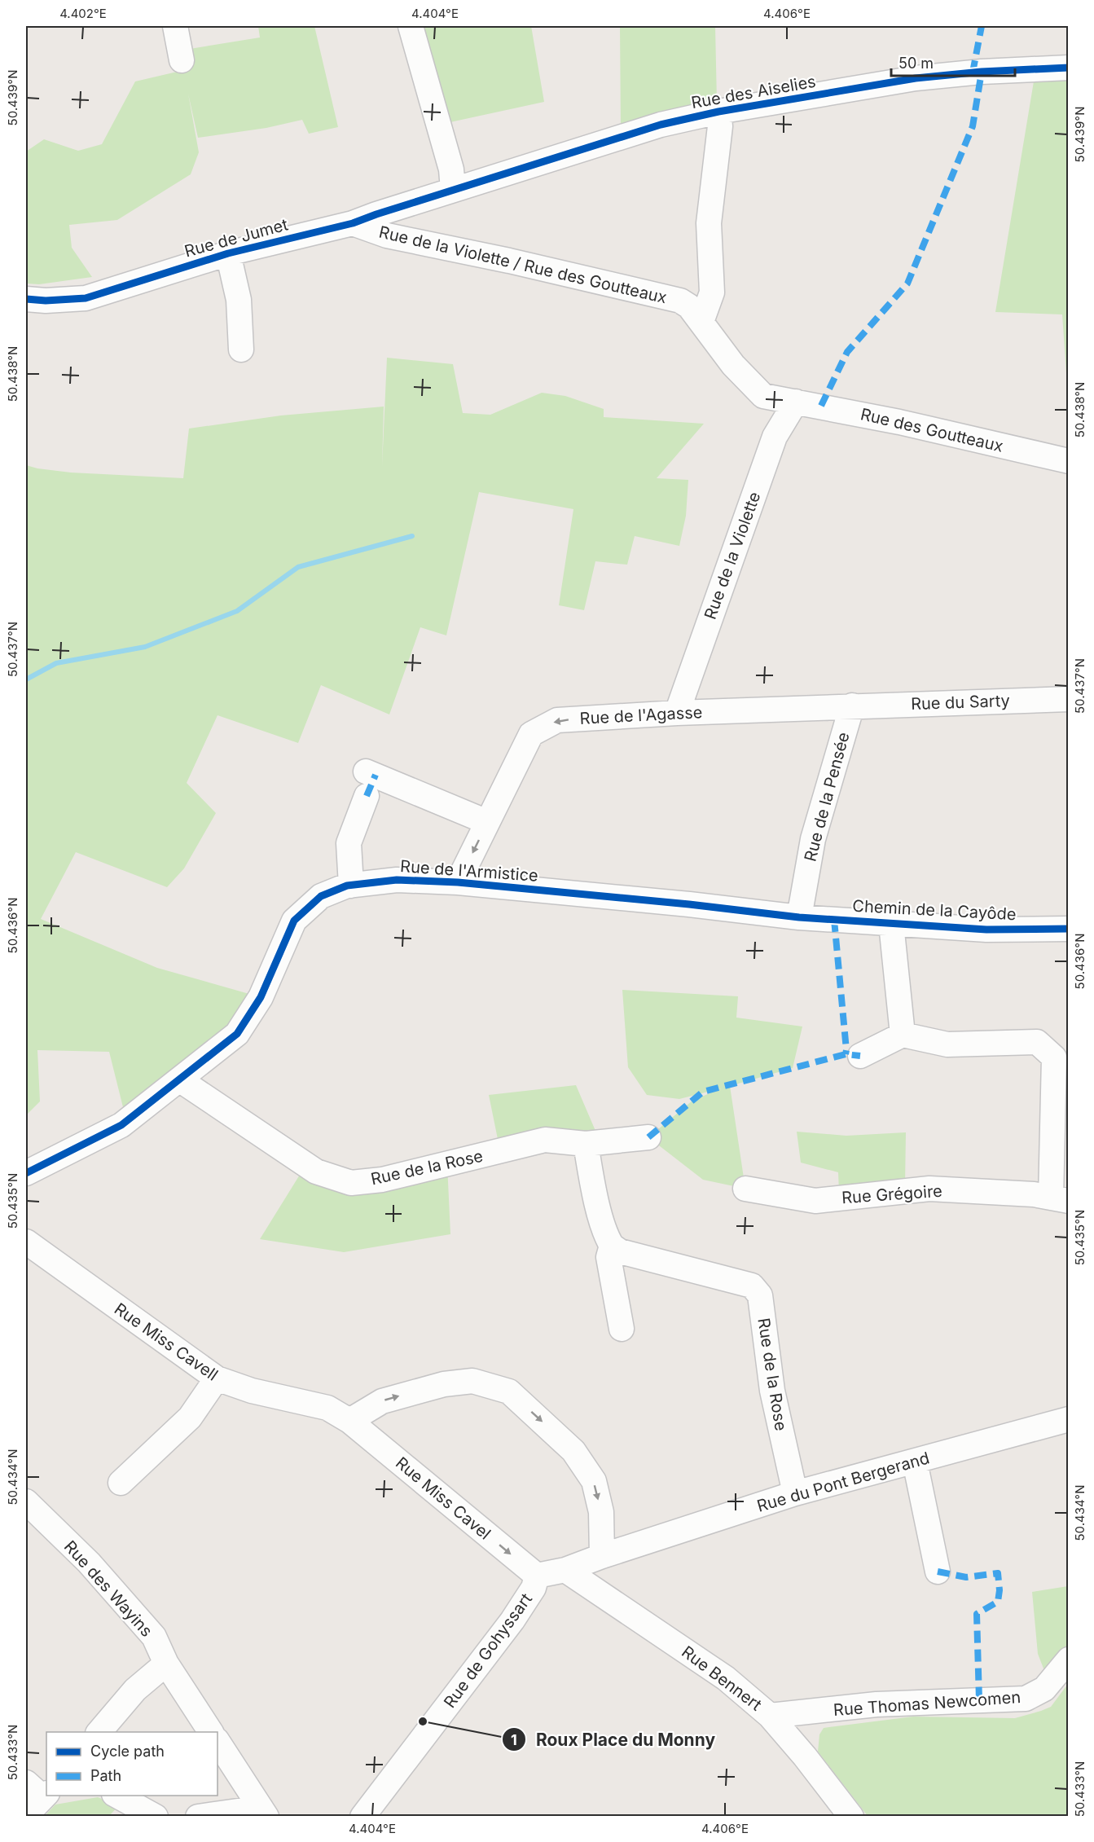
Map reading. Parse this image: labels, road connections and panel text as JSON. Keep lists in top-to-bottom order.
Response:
{
  "streets": {
    "street": [
      "Rue des Aiselies",
      "Rue de Jumet",
      "Rue de la Violette / Rue des Goutteaux",
      "Rue des Goutteaux",
      "Rue de la Violette",
      "Rue du Sarty",
      "Rue de l'Agasse",
      "Rue de la Pensée",
      "Rue de l'Armistice",
      "Chemin de la Cayôde",
      "Rue de la Rose",
      "Rue Grégoire",
      "Rue Miss Cavell",
      "Rue du Pont Bergerand",
      "Rue Miss Cavel",
      "Rue des Wayins",
      "Rue de Gohyssart",
      "Rue Bennert",
      "Rue Thomas Newcomen"
    ]
  },
  "crossings": [
    ["Rue des Aiselies", "Rue de Jumet"],
    ["Rue de Jumet", "Rue de la Violette / Rue des Goutteaux"],
    ["Rue de la Violette / Rue des Goutteaux", "Rue des Goutteaux"],
    ["Rue de la Violette / Rue des Goutteaux", "Rue de la Violette"],
    ["Rue des Goutteaux", "Rue de la Violette"],
    ["Rue de la Violette", "Rue de l'Agasse"],
    ["Rue du Sarty", "Rue de l'Agasse"],
    ["Rue du Sarty", "Rue de la Pensée"],
    ["Rue de l'Agasse", "Rue de la Pensée"],
    ["Rue de l'Agasse", "Rue de l'Armistice"],
    ["Rue de la Pensée", "Rue de l'Armistice"],
    ["Rue de la Pensée", "Chemin de la Cayôde"],
    ["Rue de l'Armistice", "Chemin de la Cayôde"],
    ["Rue de l'Armistice", "Rue de la Rose"],
    ["Rue de la Rose", "Rue du Pont Bergerand"],
    ["Rue Miss Cavell", "Rue Miss Cavel"],
    ["Rue du Pont Bergerand", "Rue Miss Cavel"],
    ["Rue du Pont Bergerand", "Rue de Gohyssart"],
    ["Rue du Pont Bergerand", "Rue Bennert"],
    ["Rue Miss Cavel", "Rue de Gohyssart"],
    ["Rue Bennert", "Rue Thomas Newcomen"]
  ],
  "one_way": ["Rue de l'Agasse", "Rue Miss Cavel"],
  "places": ["Roux Place du Monny"],
  "legend": ["Cycle path", "Path"],
  "scale_bar": "50 m",
  "coordinates": [
    "4.402°E",
    "4.404°E",
    "4.406°E",
    "50.439°N",
    "50.438°N",
    "50.437°N",
    "50.436°N",
    "50.435°N",
    "50.434°N",
    "50.433°N"
  ]
}
